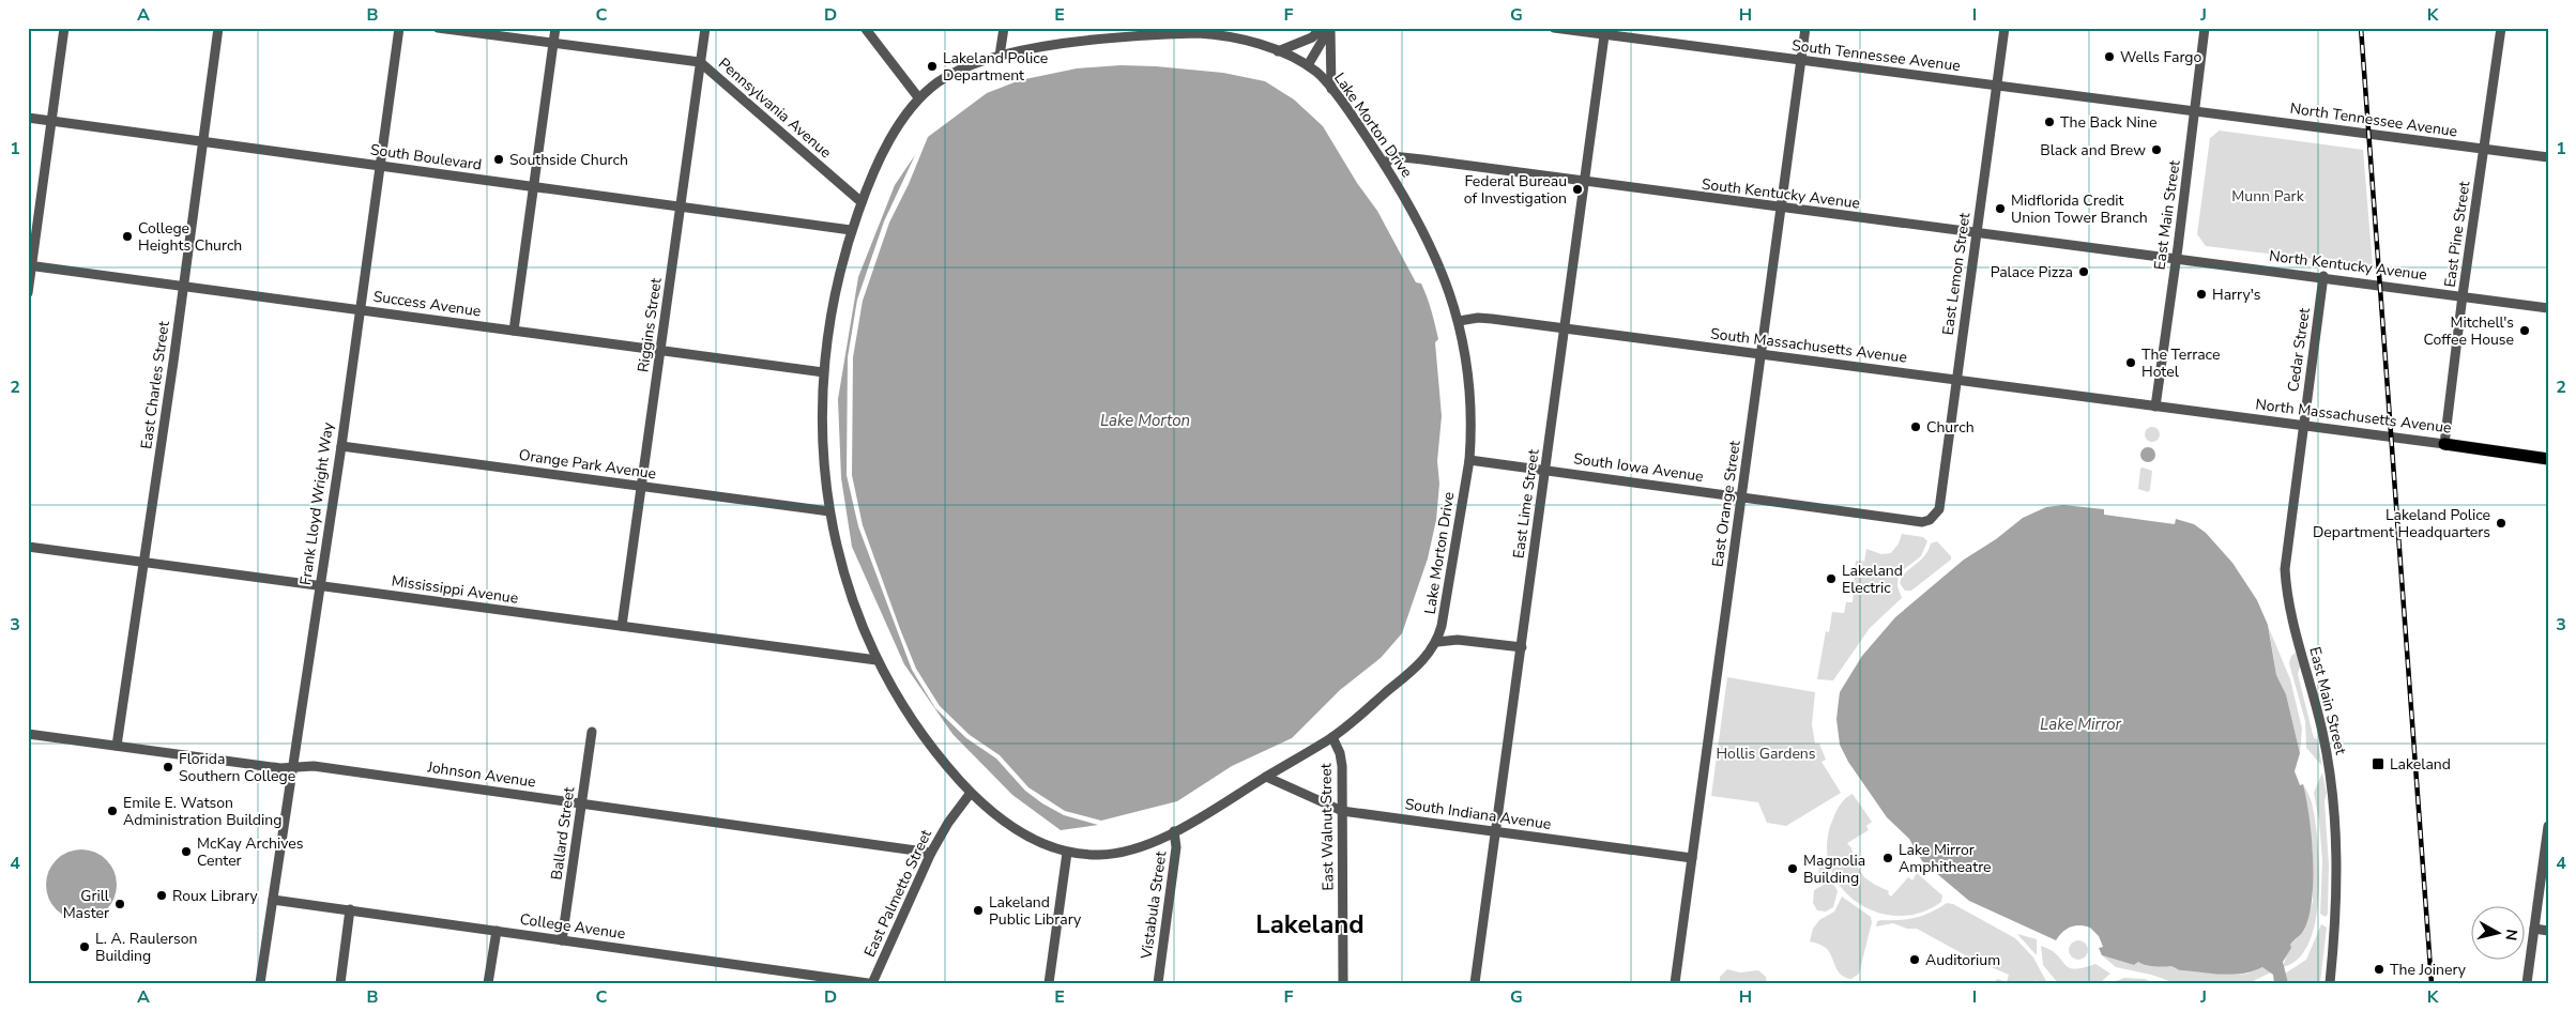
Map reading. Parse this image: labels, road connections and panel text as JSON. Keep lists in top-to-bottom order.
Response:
{
  "streets": {
    "main road": ["North Massachusetts Avenue"],
    "street": [
      "South Tennessee Avenue",
      "Pennsylvania Avenue",
      "North Tennessee Avenue",
      "Lake Morton Drive",
      "South Boulevard",
      "South Kentucky Avenue",
      "East Main Street",
      "East Pine Street",
      "North Kentucky Avenue",
      "East Lemon Street",
      "Success Avenue",
      "Riggins Street",
      "South Massachusetts Avenue",
      "Cedar Street",
      "East Charles Street",
      "Orange Park Avenue",
      "South Iowa Avenue",
      "Frank Lloyd Wright Way",
      "East Lime Street",
      "East Orange Street",
      "Mississippi Avenue",
      "Johnson Avenue",
      "South Indiana Avenue",
      "East Walnut Street",
      "Ballard Street",
      "East Palmetto Street",
      "Vistabula Street",
      "College Avenue"
    ]
  },
  "crossings": [
    ["South Tennessee Avenue", "North Tennessee Avenue"],
    ["South Tennessee Avenue", "East Main Street"],
    ["South Tennessee Avenue", "East Lemon Street"],
    ["South Tennessee Avenue", "East Lime Street"],
    ["South Tennessee Avenue", "East Orange Street"],
    ["Pennsylvania Avenue", "Lake Morton Drive"],
    ["Pennsylvania Avenue", "Riggins Street"],
    ["North Tennessee Avenue", "East Main Street"],
    ["North Tennessee Avenue", "East Pine Street"],
    ["Lake Morton Drive", "South Boulevard"],
    ["Lake Morton Drive", "South Kentucky Avenue"],
    ["Lake Morton Drive", "Success Avenue"],
    ["Lake Morton Drive", "South Massachusetts Avenue"],
    ["Lake Morton Drive", "Orange Park Avenue"],
    ["Lake Morton Drive", "South Iowa Avenue"],
    ["Lake Morton Drive", "Mississippi Avenue"],
    ["Lake Morton Drive", "South Indiana Avenue"],
    ["Lake Morton Drive", "East Walnut Street"],
    ["Lake Morton Drive", "East Palmetto Street"],
    ["Lake Morton Drive", "Vistabula Street"],
    ["South Boulevard", "Riggins Street"],
    ["South Boulevard", "East Charles Street"],
    ["South Boulevard", "Frank Lloyd Wright Way"],
    ["South Kentucky Avenue", "East Main Street"],
    ["South Kentucky Avenue", "North Kentucky Avenue"],
    ["South Kentucky Avenue", "East Lemon Street"],
    ["South Kentucky Avenue", "East Lime Street"],
    ["South Kentucky Avenue", "East Orange Street"],
    ["East Main Street", "North Kentucky Avenue"],
    ["East Main Street", "South Massachusetts Avenue"],
    ["East Main Street", "Cedar Street"],
    ["East Main Street", "North Massachusetts Avenue"],
    ["East Pine Street", "North Kentucky Avenue"],
    ["East Pine Street", "North Massachusetts Avenue"],
    ["North Kentucky Avenue", "Cedar Street"],
    ["East Lemon Street", "South Massachusetts Avenue"],
    ["East Lemon Street", "South Iowa Avenue"],
    ["Success Avenue", "Riggins Street"],
    ["Success Avenue", "East Charles Street"],
    ["Success Avenue", "Frank Lloyd Wright Way"],
    ["Riggins Street", "Orange Park Avenue"],
    ["Riggins Street", "Mississippi Avenue"],
    ["South Massachusetts Avenue", "North Massachusetts Avenue"],
    ["South Massachusetts Avenue", "East Lime Street"],
    ["South Massachusetts Avenue", "East Orange Street"],
    ["Cedar Street", "North Massachusetts Avenue"],
    ["East Charles Street", "Mississippi Avenue"],
    ["East Charles Street", "Johnson Avenue"],
    ["Orange Park Avenue", "Frank Lloyd Wright Way"],
    ["South Iowa Avenue", "East Lime Street"],
    ["South Iowa Avenue", "East Orange Street"],
    ["Frank Lloyd Wright Way", "Mississippi Avenue"],
    ["Frank Lloyd Wright Way", "Johnson Avenue"],
    ["Frank Lloyd Wright Way", "College Avenue"],
    ["East Lime Street", "South Indiana Avenue"],
    ["East Orange Street", "South Indiana Avenue"],
    ["Johnson Avenue", "Ballard Street"],
    ["Johnson Avenue", "East Palmetto Street"],
    ["South Indiana Avenue", "East Walnut Street"],
    ["Ballard Street", "College Avenue"]
  ],
  "districts": ["Lakeland"],
  "water": ["Lake Morton", "Lake Mirror"],
  "parks": ["Munn Park", "Hollis Gardens"],
  "places": {
    "other": [
      "Wells Fargo",
      "Lakeland Police Department",
      "The Back Nine",
      "Black and Brew",
      "Southside Church",
      "Federal Bureau of Investigation",
      "Midflorida Credit Union Tower Branch",
      "College Heights Church",
      "Palace Pizza",
      "Harry's",
      "Mitchell's Coffee House",
      "The Terrace Hotel",
      "Church",
      "Lakeland Police Department Headquarters",
      "Lakeland Electric",
      "Florida Southern College",
      "Emile E. Watson Administration Building",
      "McKay Archives Center",
      "Lake Mirror Amphitheatre",
      "Magnolia Building",
      "Roux Library",
      "Grill Master",
      "Lakeland Public Library",
      "L. A. Raulerson Building",
      "Auditorium",
      "The Joinery"
    ],
    "transit": ["Lakeland"]
  },
  "north": "right",
  "grid": {
    "columns": [
      "A",
      "B",
      "C",
      "D",
      "E",
      "F",
      "G",
      "H",
      "I",
      "J",
      "K"
    ],
    "rows": [
      "1",
      "2",
      "3",
      "4"
    ]
  }
}
